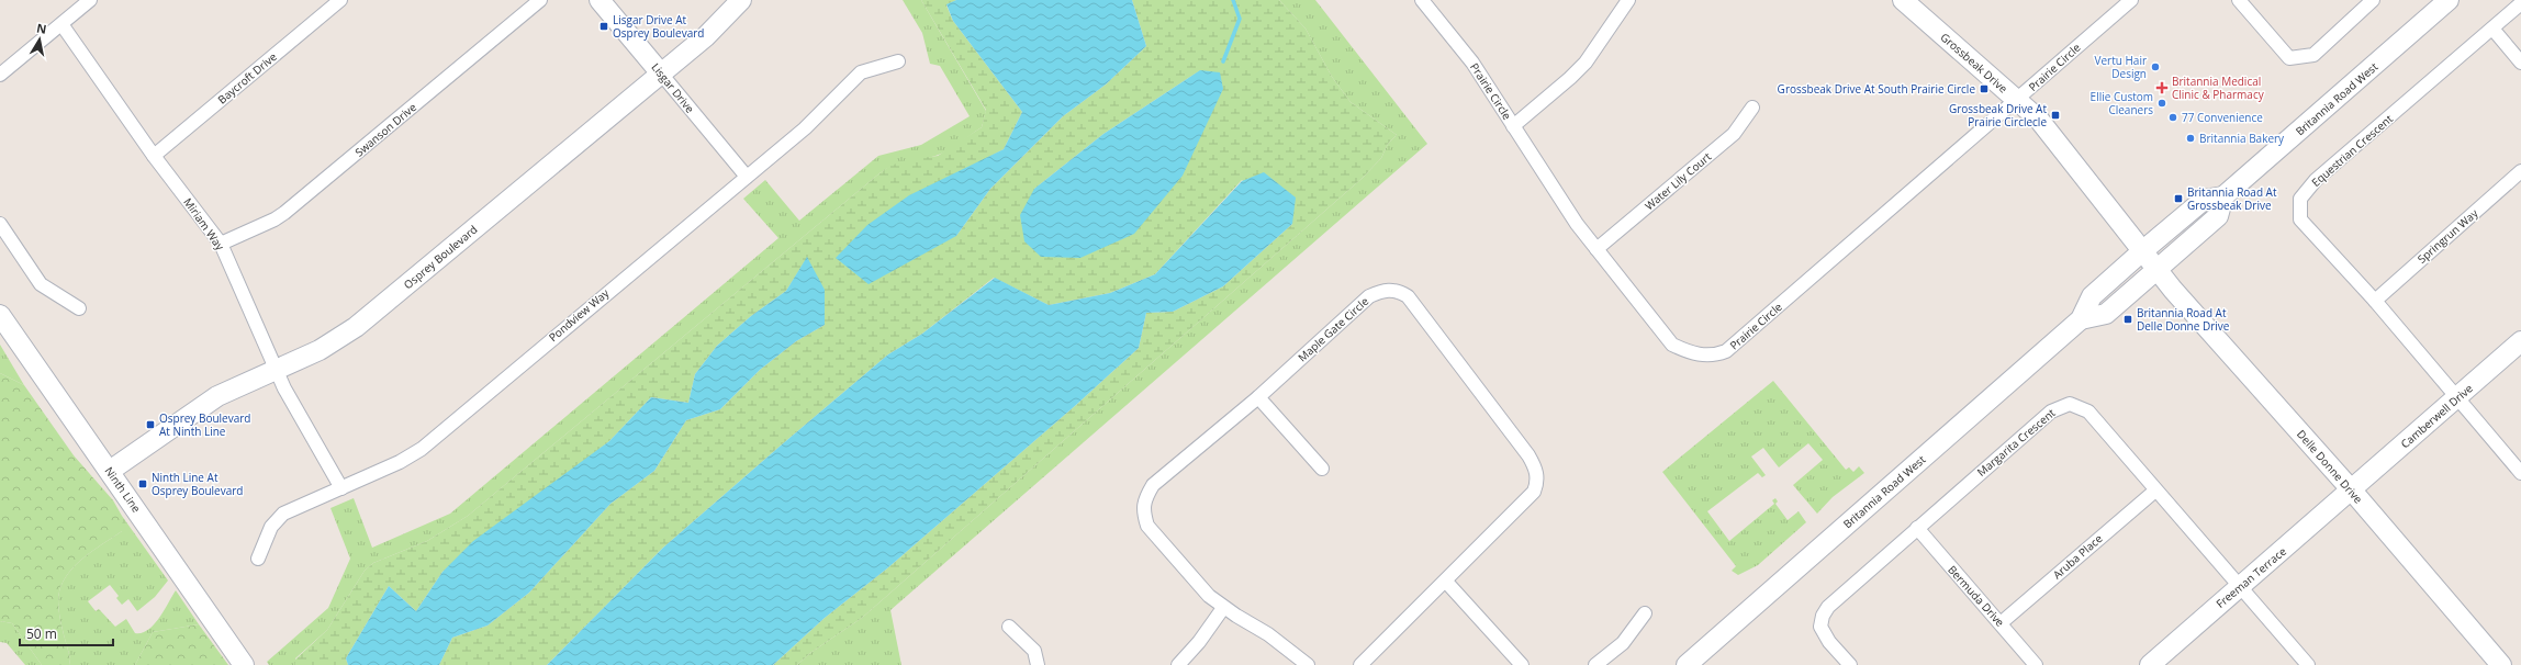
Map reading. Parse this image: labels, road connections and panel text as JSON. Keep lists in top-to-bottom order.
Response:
{
  "streets": {
    "street": [
      "Grossbeak Drive",
      "Prairie Circle",
      "Baycroft Drive",
      "Lisgar Drive",
      "Britannia Road West",
      "Swanson Drive",
      "Equestrian Crescent",
      "Water Lily Court",
      "Miriam Way",
      "Springrun Way",
      "Osprey Boulevard",
      "Pondview Way",
      "Maple Gate Circle",
      "Camberwell Drive",
      "Margarita Crescent",
      "Delle Donne Drive",
      "Ninth Line",
      "Aruba Place",
      "Freeman Terrace",
      "Bermuda Drive"
    ]
  },
  "crossings": [
    ["Grossbeak Drive", "Prairie Circle"],
    ["Grossbeak Drive", "Britannia Road West"],
    ["Grossbeak Drive", "Delle Donne Drive"],
    ["Prairie Circle", "Water Lily Court"],
    ["Baycroft Drive", "Miriam Way"],
    ["Lisgar Drive", "Osprey Boulevard"],
    ["Lisgar Drive", "Pondview Way"],
    ["Britannia Road West", "Delle Donne Drive"],
    ["Swanson Drive", "Miriam Way"],
    ["Equestrian Crescent", "Springrun Way"],
    ["Equestrian Crescent", "Camberwell Drive"],
    ["Miriam Way", "Osprey Boulevard"],
    ["Miriam Way", "Pondview Way"],
    ["Osprey Boulevard", "Ninth Line"],
    ["Camberwell Drive", "Delle Donne Drive"],
    ["Camberwell Drive", "Freeman Terrace"],
    ["Margarita Crescent", "Aruba Place"],
    ["Margarita Crescent", "Freeman Terrace"],
    ["Margarita Crescent", "Bermuda Drive"],
    ["Delle Donne Drive", "Freeman Terrace"],
    ["Aruba Place", "Bermuda Drive"]
  ],
  "places": {
    "transit": [
      "Lisgar Drive At Osprey Boulevard",
      "Grossbeak Drive At South Prairie Circle",
      "Grossbeak Drive At Prairie Circlecle",
      "Britannia Road At Grossbeak Drive",
      "Britannia Road At Delle Donne Drive",
      "Osprey Boulevard At Ninth Line",
      "Ninth Line At Osprey Boulevard"
    ],
    "other": [
      "Vertu Hair Design",
      "Ellie Custom Cleaners",
      "77 Convenience",
      "Britannia Bakery"
    ],
    "health": ["Britannia Medical Clinic & Pharmacy"]
  },
  "scale_bar": "50 m",
  "north": "top"
}
